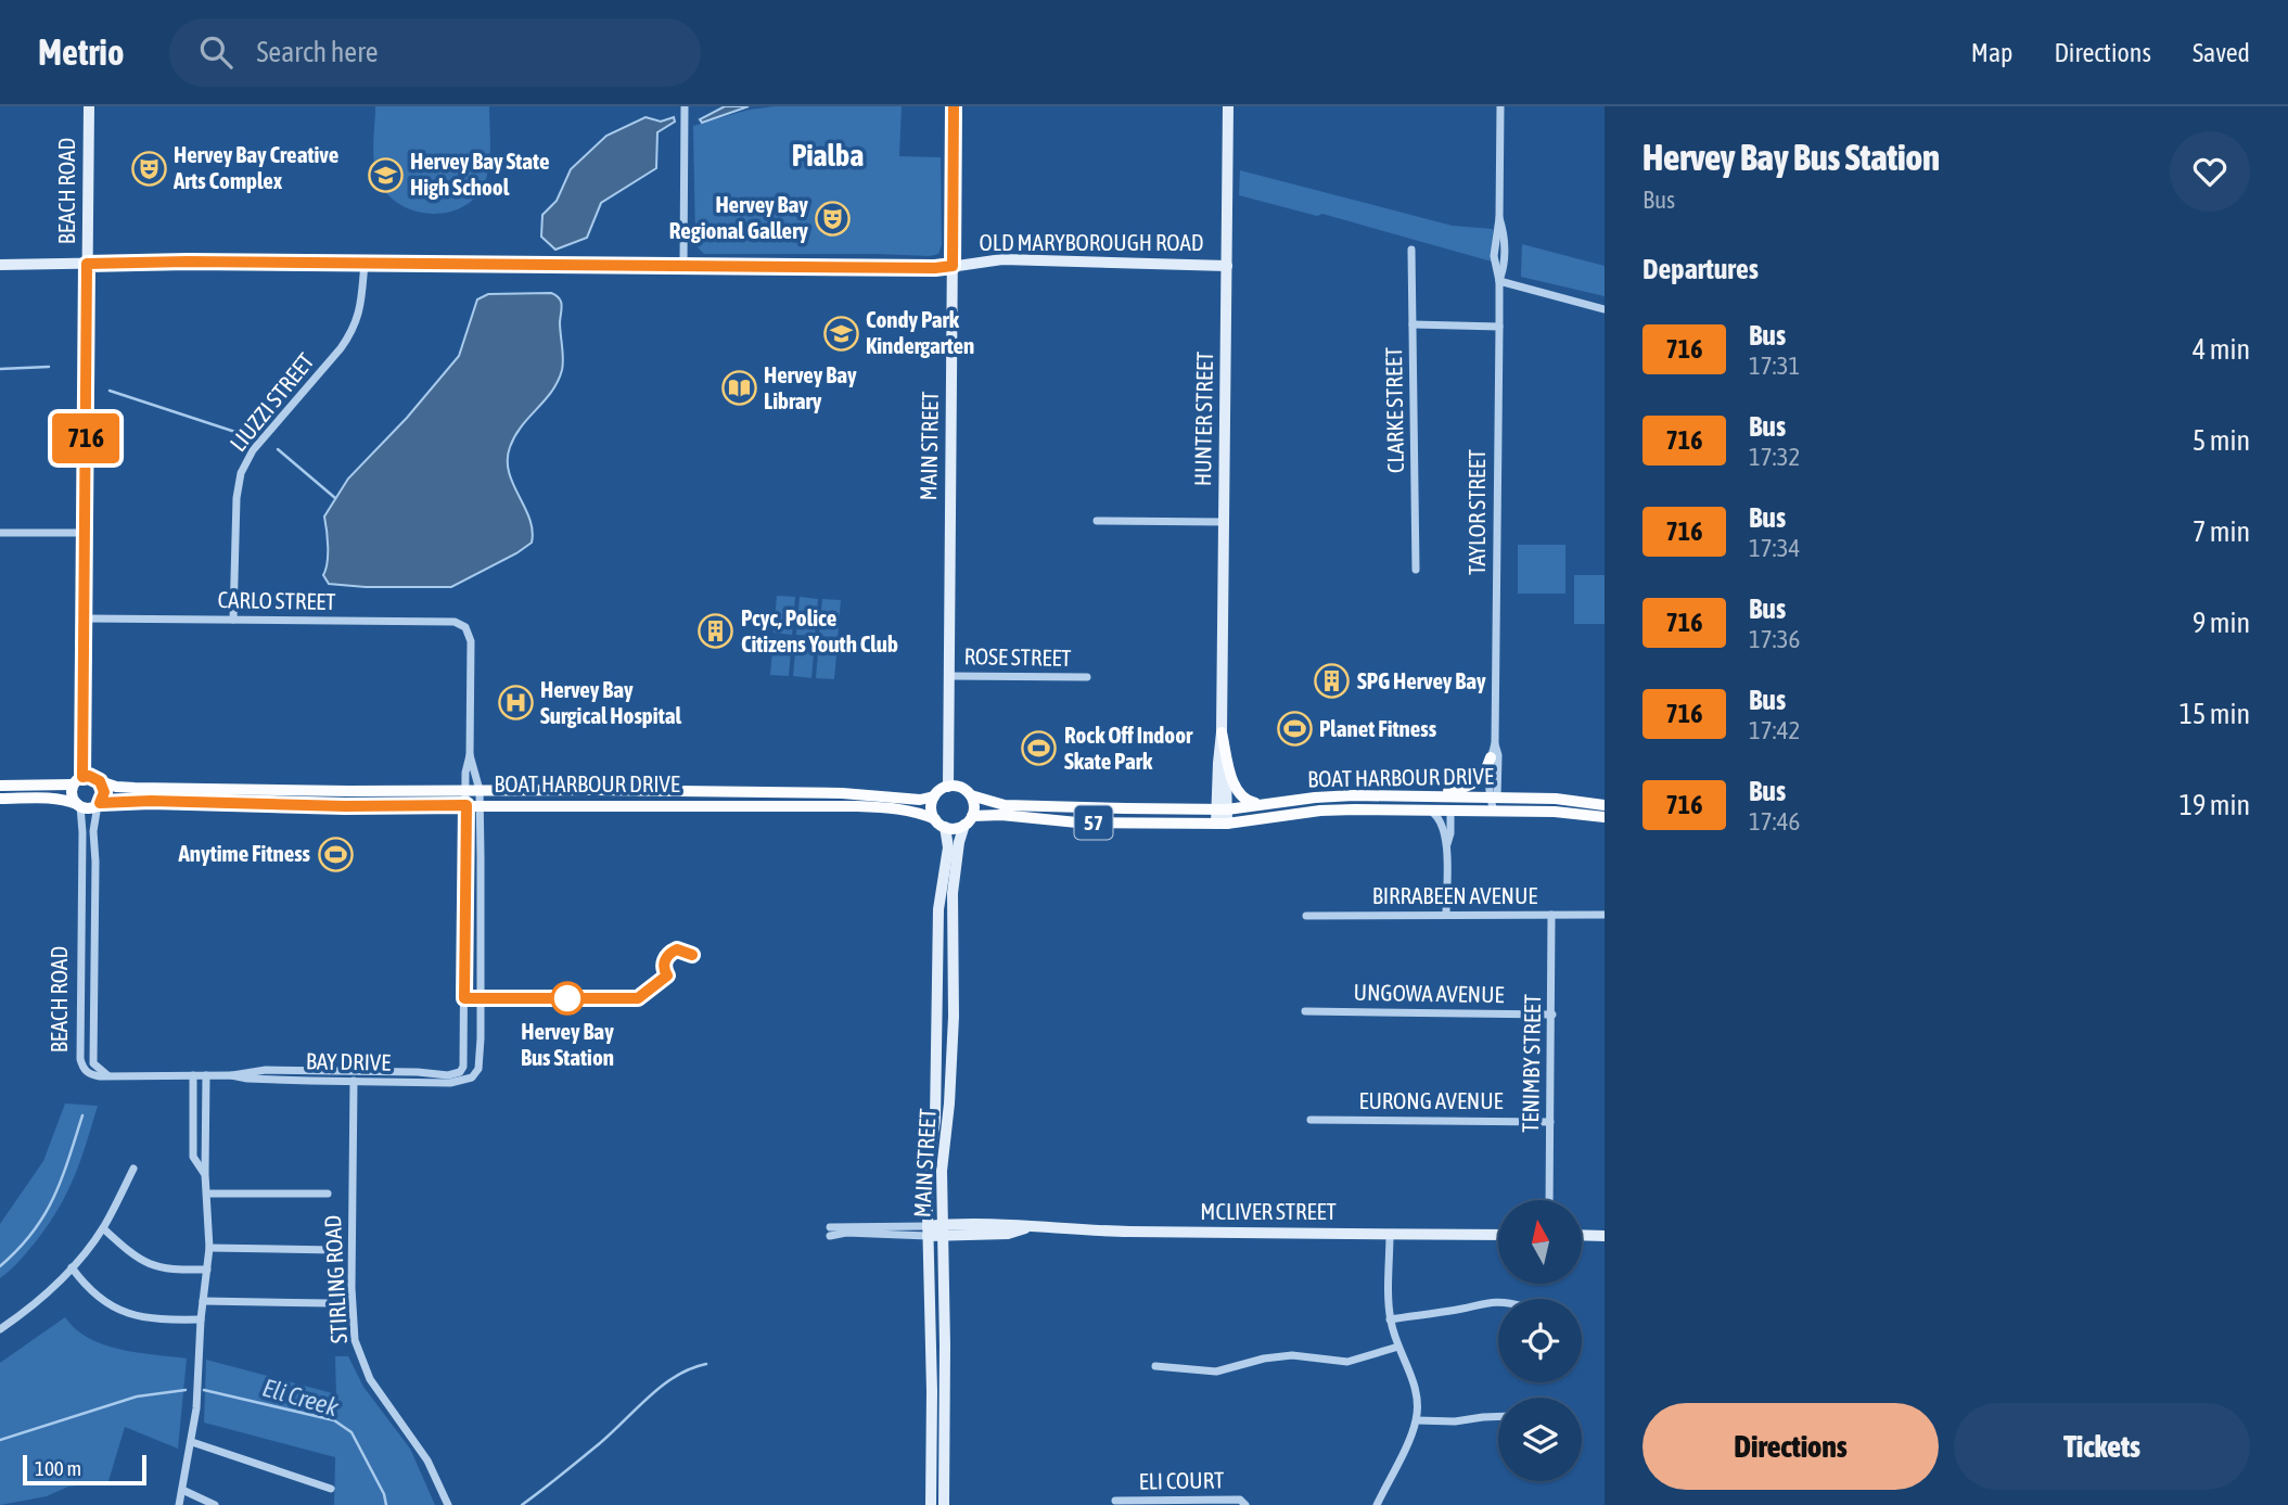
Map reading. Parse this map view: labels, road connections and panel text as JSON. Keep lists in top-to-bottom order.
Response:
{
  "streets": {
    "main road": ["BOAT HARBOUR DRIVE", "57"],
    "street": [
      "BEACH ROAD",
      "OLD MARYBOROUGH ROAD",
      "LIUZZI STREET",
      "CLARKE STREET",
      "HUNTER STREET",
      "MAIN STREET",
      "TAYLOR STREET",
      "CARLO STREET",
      "ROSE STREET",
      "BIRRABEEN AVENUE",
      "UNGOWA AVENUE",
      "BAY DRIVE",
      "TENIMBY STREET",
      "EURONG AVENUE",
      "MCLIVER STREET",
      "STIRLING ROAD",
      "ELI COURT"
    ]
  },
  "crossings": [
    ["BEACH ROAD", "OLD MARYBOROUGH ROAD"],
    ["BEACH ROAD", "CARLO STREET"],
    ["BEACH ROAD", "BOAT HARBOUR DRIVE"],
    ["BEACH ROAD", "57"],
    ["BEACH ROAD", "BAY DRIVE"],
    ["OLD MARYBOROUGH ROAD", "LIUZZI STREET"],
    ["OLD MARYBOROUGH ROAD", "HUNTER STREET"],
    ["OLD MARYBOROUGH ROAD", "MAIN STREET"],
    ["LIUZZI STREET", "CARLO STREET"],
    ["HUNTER STREET", "BOAT HARBOUR DRIVE"],
    ["MAIN STREET", "ROSE STREET"],
    ["MAIN STREET", "BOAT HARBOUR DRIVE"],
    ["MAIN STREET", "57"],
    ["MAIN STREET", "MCLIVER STREET"],
    ["TAYLOR STREET", "BOAT HARBOUR DRIVE"],
    ["CARLO STREET", "BOAT HARBOUR DRIVE"],
    ["BOAT HARBOUR DRIVE", "57"],
    ["BOAT HARBOUR DRIVE", "BAY DRIVE"],
    ["BIRRABEEN AVENUE", "TENIMBY STREET"],
    ["UNGOWA AVENUE", "TENIMBY STREET"],
    ["BAY DRIVE", "STIRLING ROAD"],
    ["TENIMBY STREET", "EURONG AVENUE"]
  ],
  "districts": ["Pialba"],
  "water": ["Eli Creek"],
  "places": {
    "theatre": ["Hervey Bay Creative Arts Complex", "Hervey Bay Regional Gallery"],
    "school or university": ["Hervey Bay State High School", "Condy Park Kindergarten"],
    "library": ["Hervey Bay Library"],
    "building": ["Pcyc, Police Citizens Youth Club", "SPG Hervey Bay"],
    "hospital": ["Hervey Bay Surgical Hospital"],
    "sports": ["Planet Fitness", "Rock Off Indoor Skate Park", "Anytime Fitness"],
    "other": ["Hervey Bay Bus Station"]
  },
  "lines": ["bus line 716"],
  "scale_bar": "100 m",
  "north": "top",
  "page": {
    "header": "Metrio",
    "search": "Search here",
    "nav": ["Map", "Directions", "Saved"],
    "on_map": "716",
    "heading": [
      ["Hervey Bay Bus Station", "Bus"],
      "Departures"
    ],
    "list": [
      {
        "mark": "716",
        "name": "Bus",
        "note": "17:31",
        "value": "4 min"
      },
      {
        "mark": "716",
        "name": "Bus",
        "note": "17:32",
        "value": "5 min"
      },
      {
        "mark": "716",
        "name": "Bus",
        "note": "17:34",
        "value": "7 min"
      },
      {
        "mark": "716",
        "name": "Bus",
        "note": "17:36",
        "value": "9 min"
      },
      {
        "mark": "716",
        "name": "Bus",
        "note": "17:42",
        "value": "15 min"
      },
      {
        "mark": "716",
        "name": "Bus",
        "note": "17:46",
        "value": "19 min"
      }
    ],
    "buttons": ["Directions", "Tickets"],
    "scale": "100 m"
  }
}
